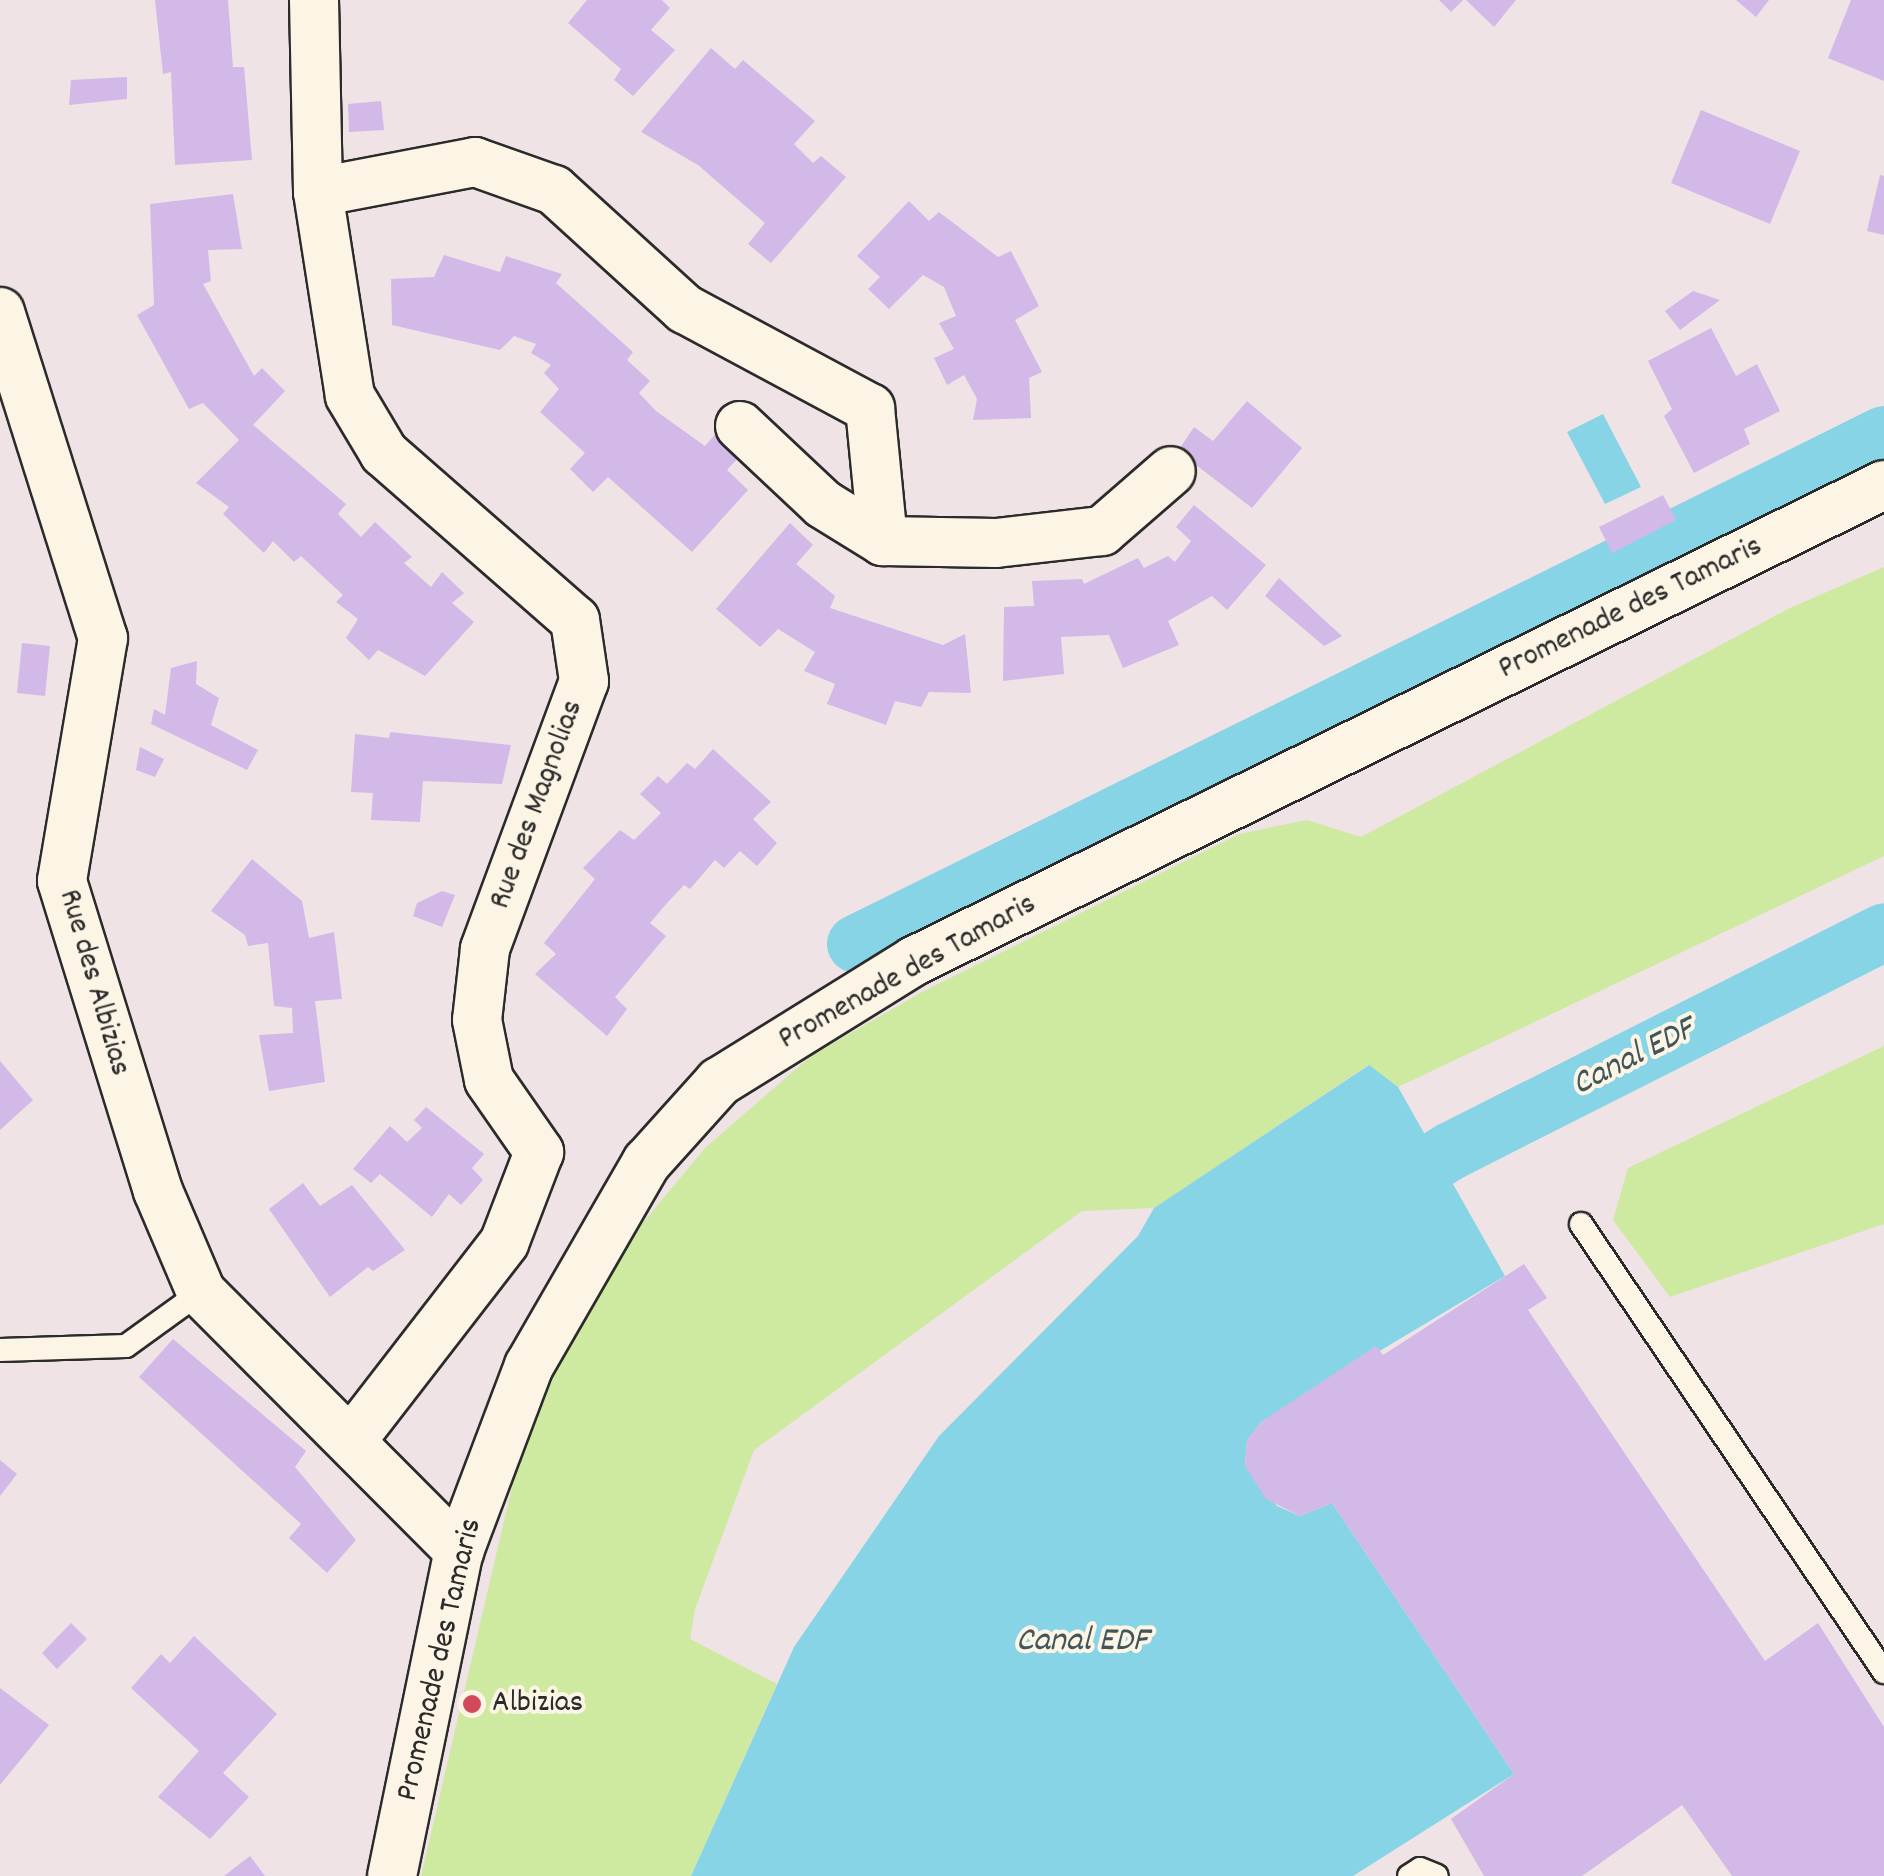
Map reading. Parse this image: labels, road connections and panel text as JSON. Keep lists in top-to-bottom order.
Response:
{
  "streets": {
    "street": ["Promenade des Tamaris", "Rue des Magnolias", "Rue des Albizias"]
  },
  "crossings": [
    ["Promenade des Tamaris", "Rue des Albizias"],
    ["Rue des Magnolias", "Rue des Albizias"]
  ],
  "water": ["Canal EDF"],
  "places": ["Albizias"]
}
